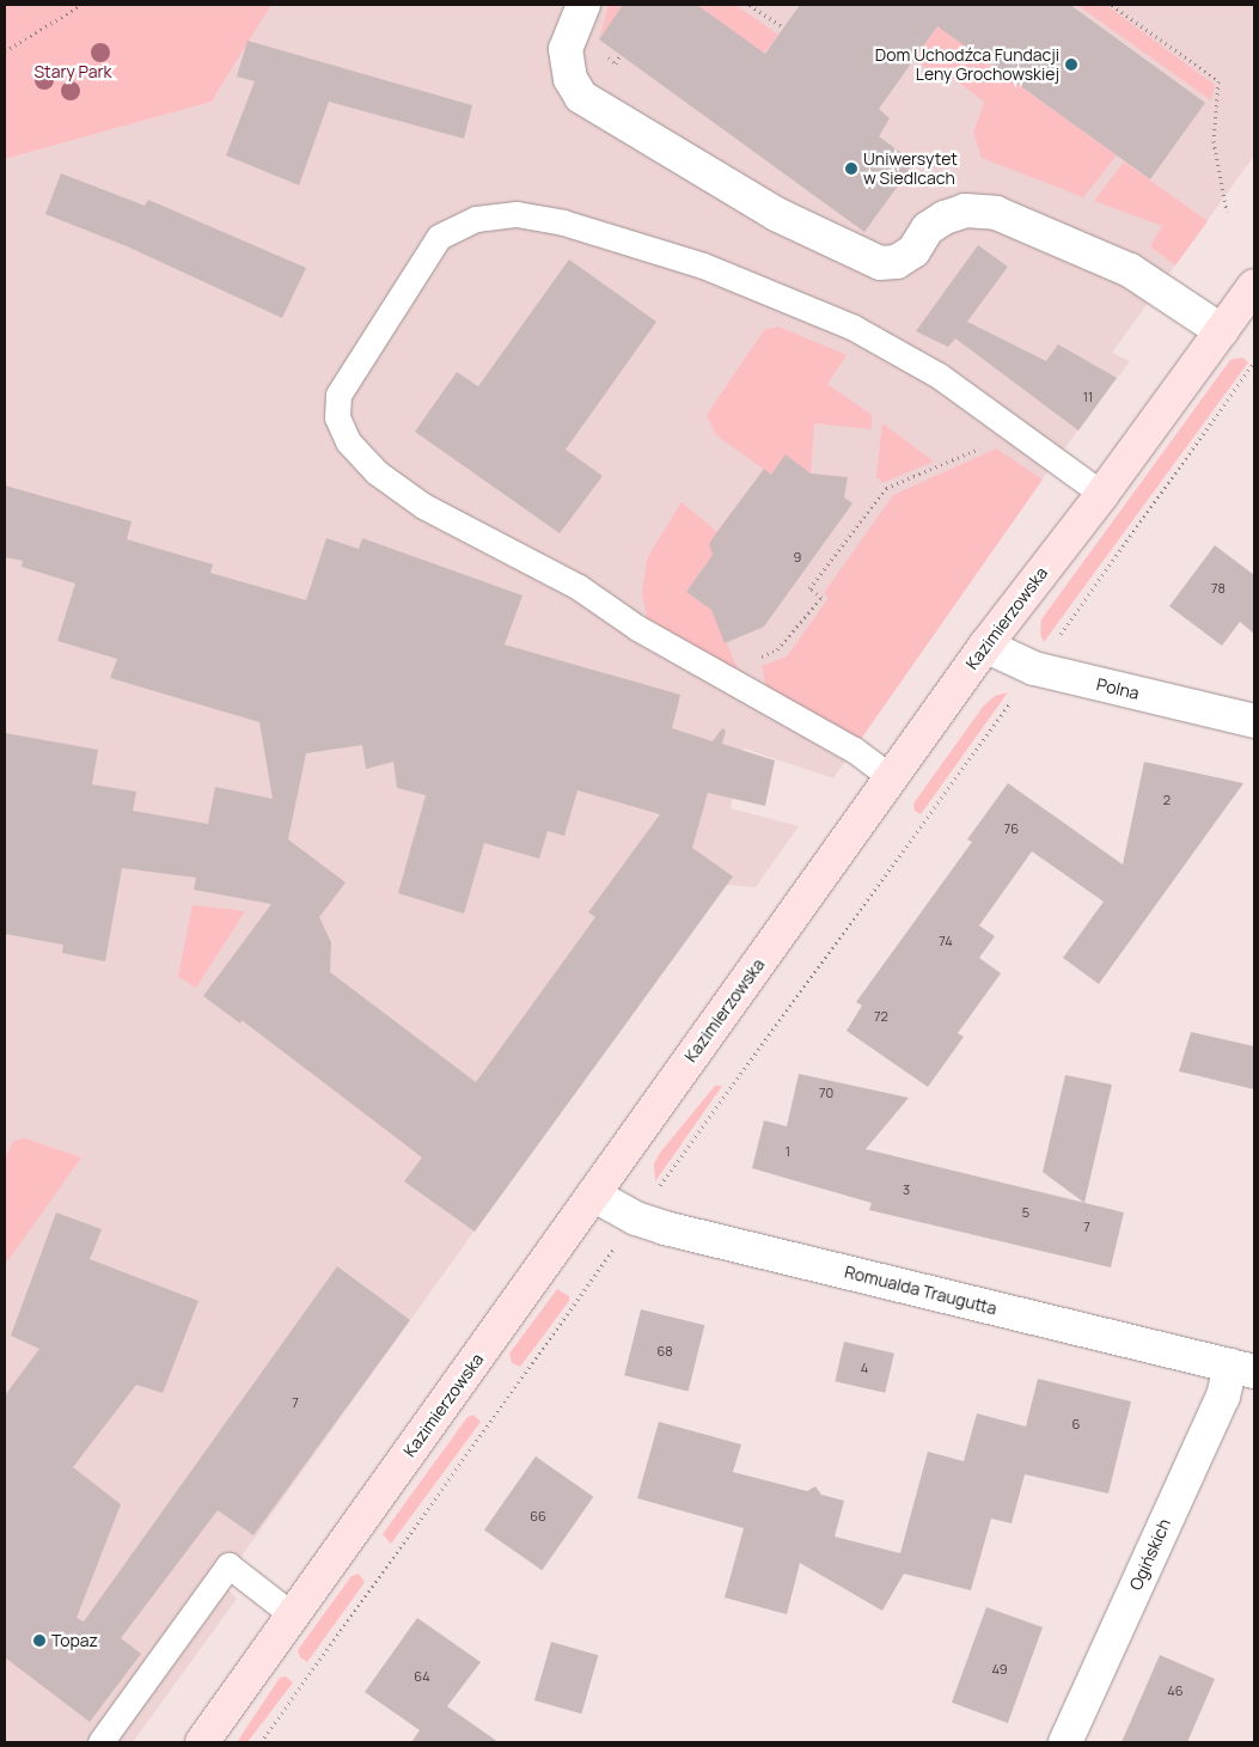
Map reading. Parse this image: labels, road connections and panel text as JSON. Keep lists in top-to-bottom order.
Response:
{
  "streets": {
    "main road": ["Kazimierzowska"],
    "street": ["Polna", "Romualda Traugutta", "Ogińskich"]
  },
  "crossings": [
    ["Kazimierzowska", "Polna"],
    ["Kazimierzowska", "Romualda Traugutta"],
    ["Romualda Traugutta", "Ogińskich"]
  ],
  "parks": ["Stary Park"],
  "places": ["Dom Uchodźca Fundacji Leny Grochowskiej", "Uniwersytet w Siedlcach", "Topaz"],
  "house_numbers": [
    "11",
    "9",
    "78",
    "2",
    "76",
    "74",
    "72",
    "70",
    "1",
    "3",
    "5",
    "7",
    "68",
    "4",
    "7",
    "6",
    "66",
    "49",
    "64",
    "46"
  ]
}
